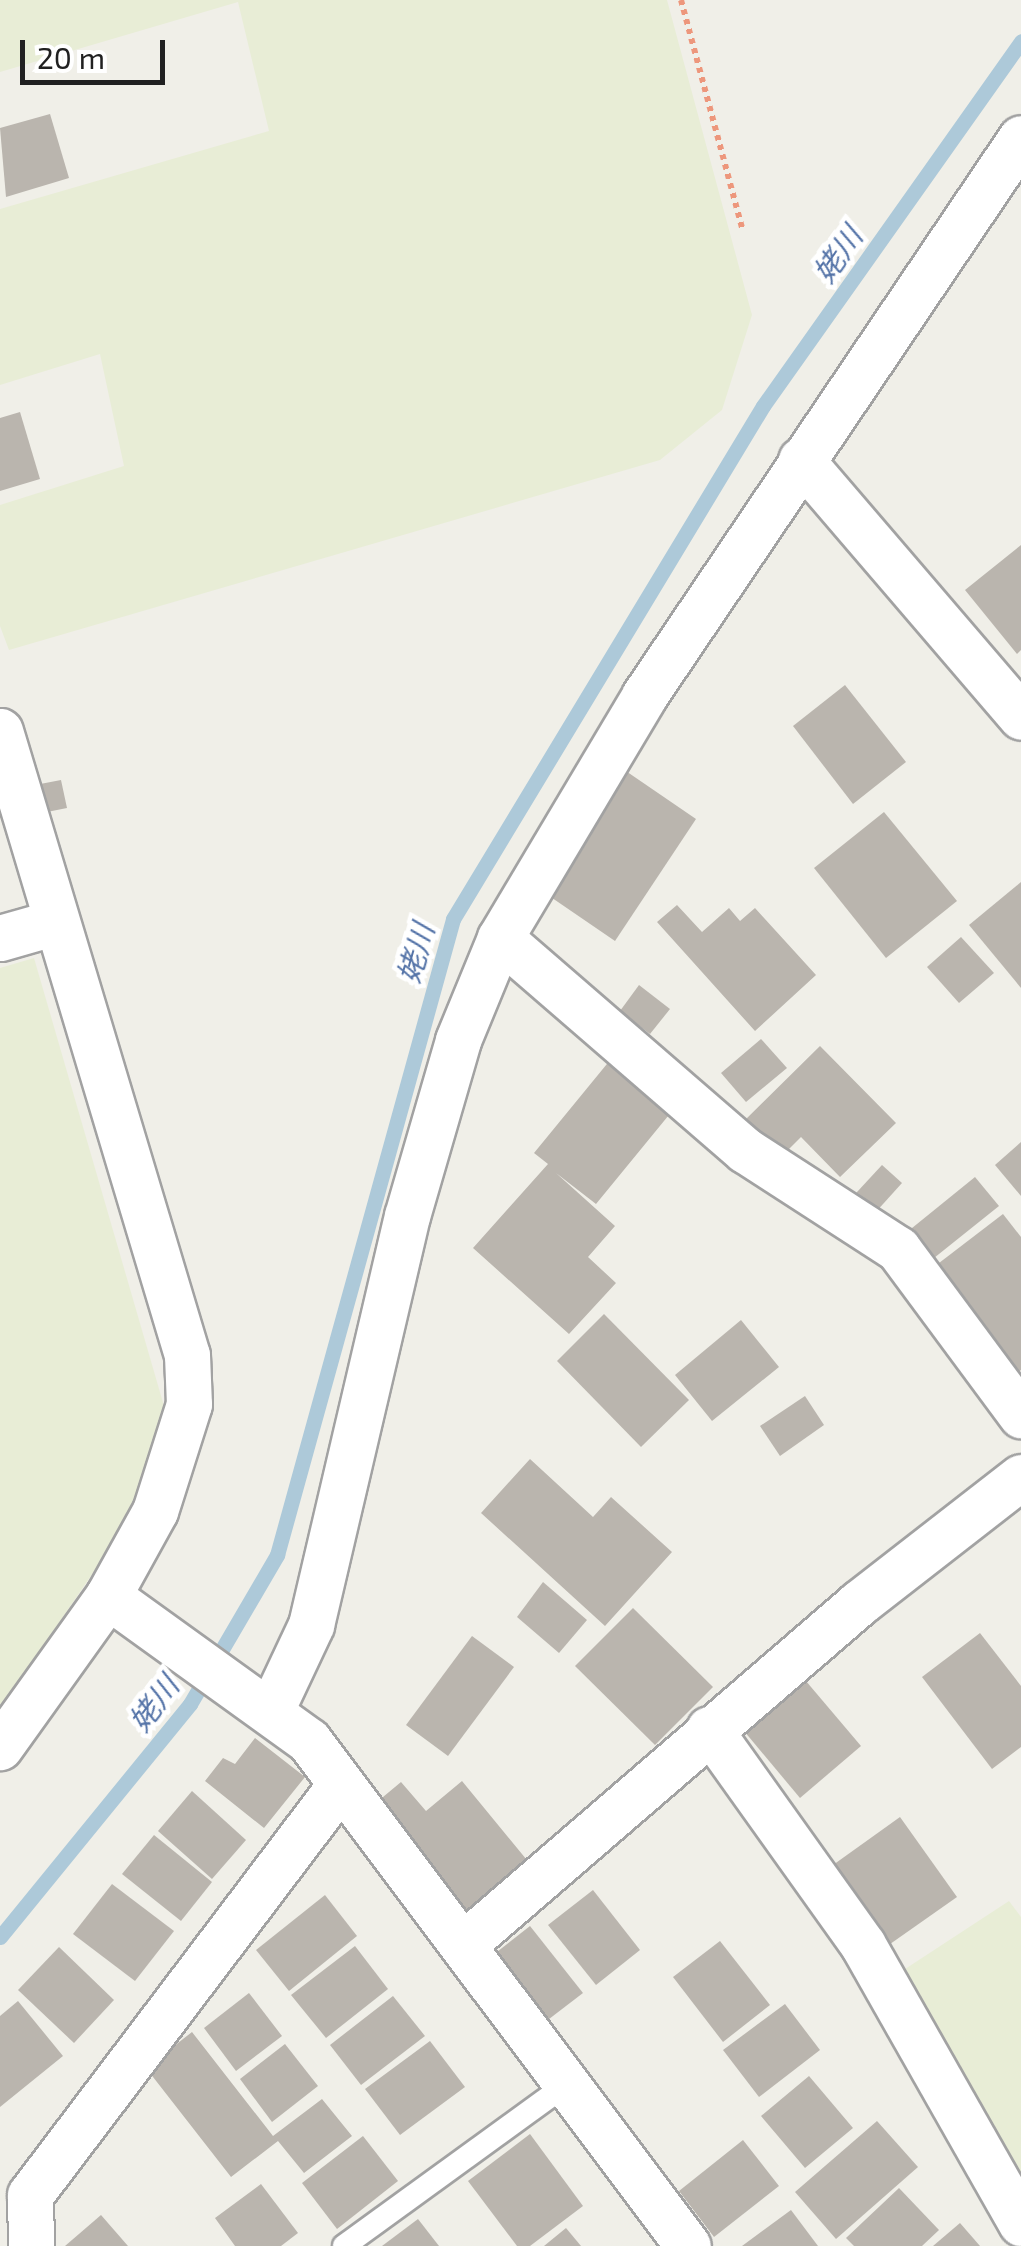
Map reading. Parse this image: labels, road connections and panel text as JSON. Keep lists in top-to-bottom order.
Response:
{
  "water": ["姥川"],
  "scale_bar": "20 m"
}
